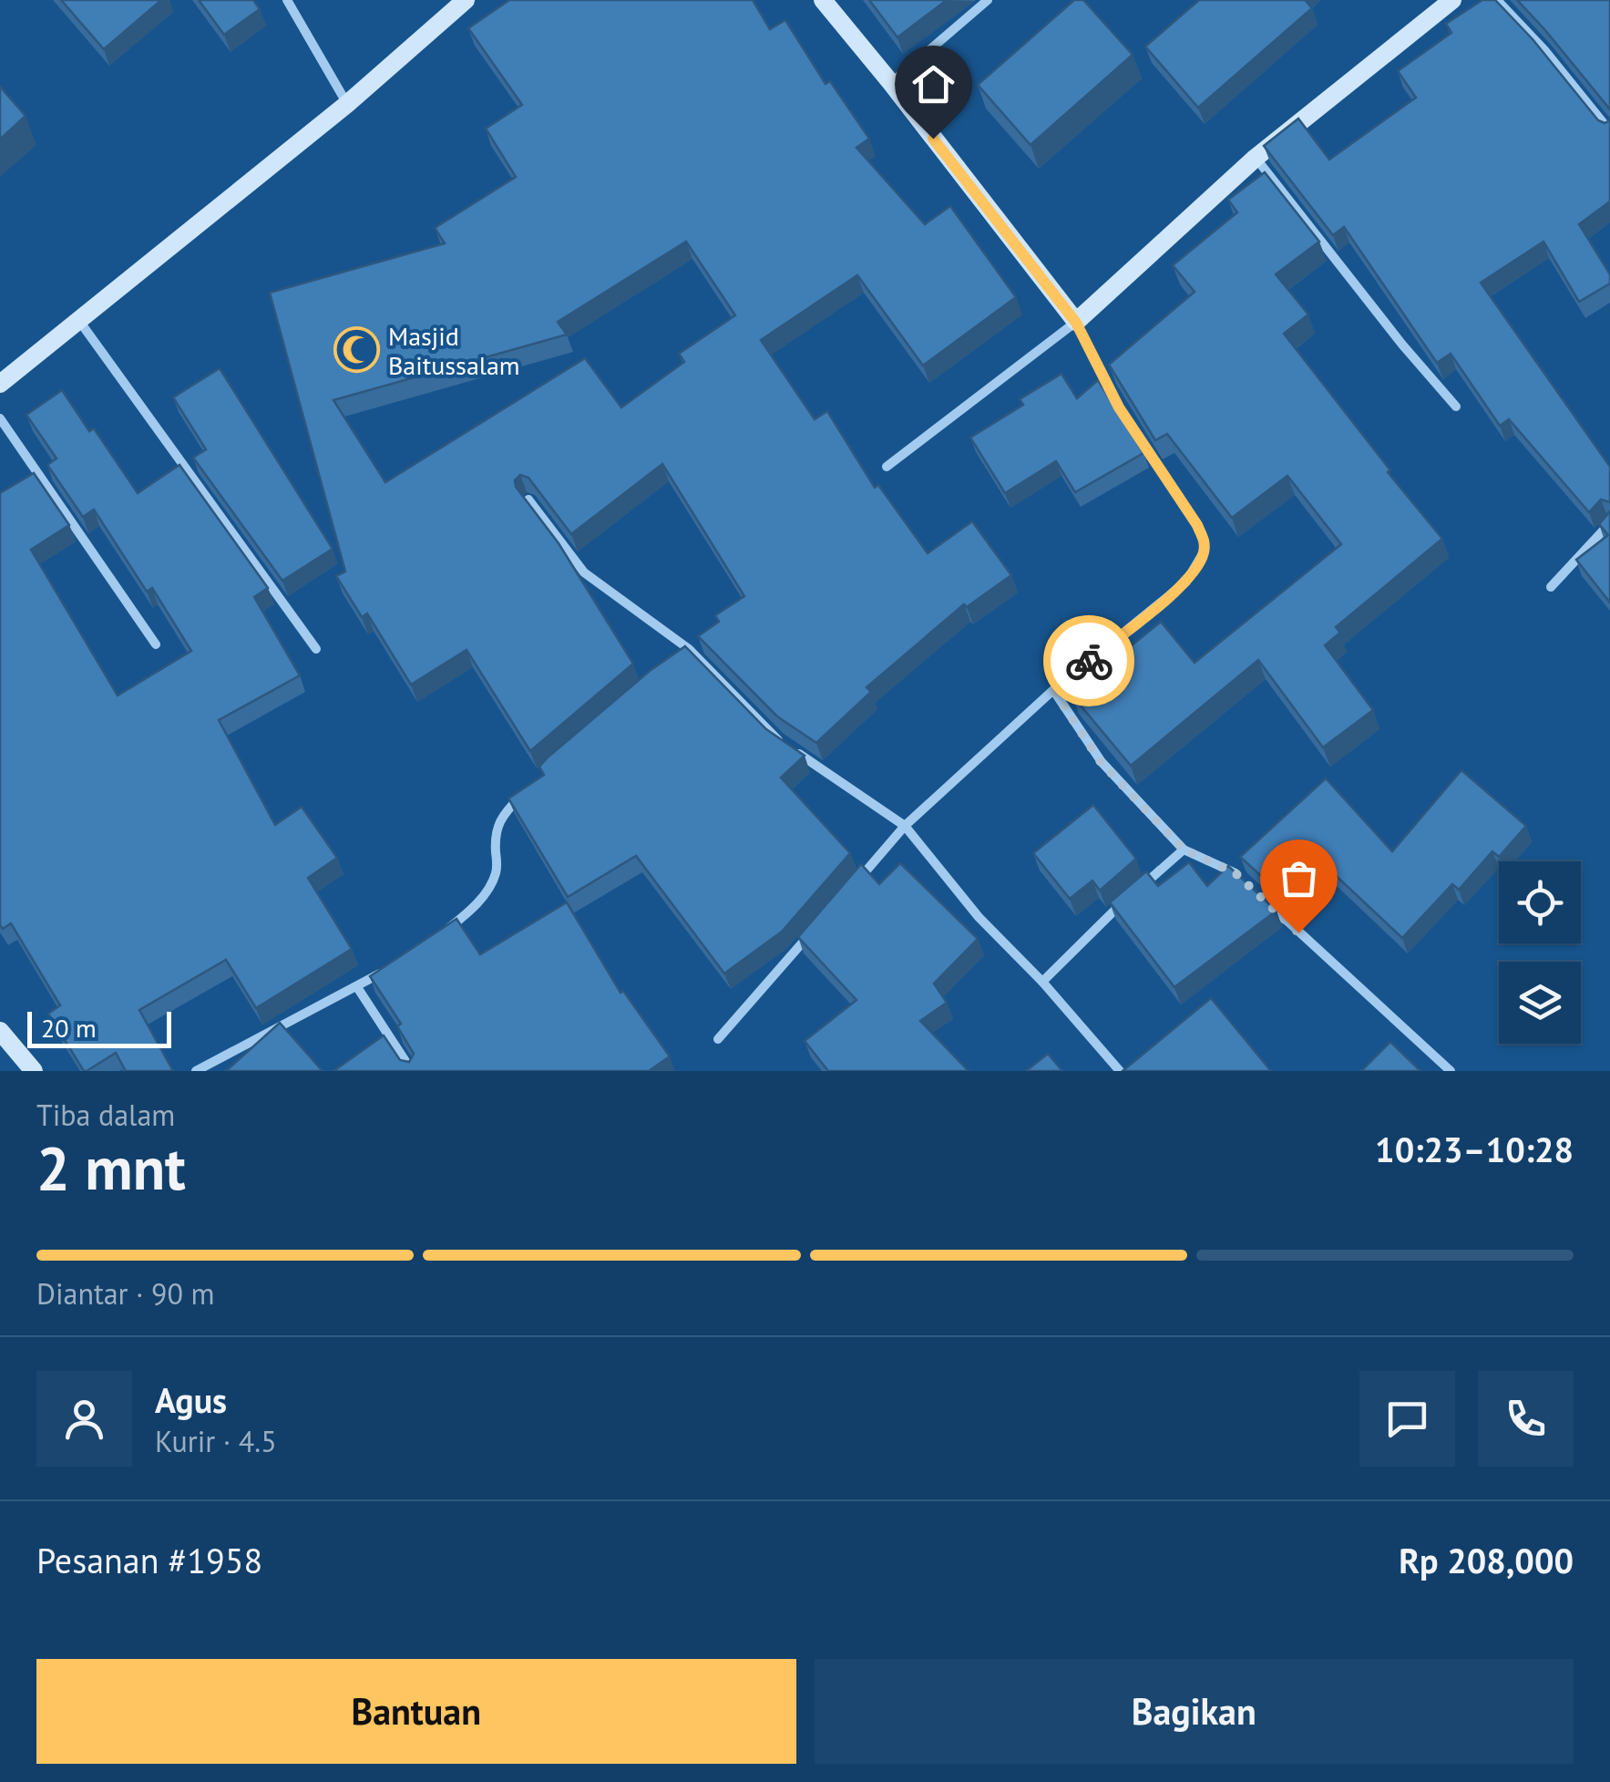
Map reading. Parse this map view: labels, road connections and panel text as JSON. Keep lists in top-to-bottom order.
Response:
{
  "places": {
    "mosque": ["Masjid Baitussalam"]
  },
  "scale_bar": "20 m",
  "page": {
    "scale": "20 m",
    "heading": ["2 mnt", "Tiba dalam", "10:23–10:28"],
    "panel": [
      "Agus",
      "Kurir · 4.5",
      "Pesanan #1958",
      "Rp 208,000"
    ],
    "bar": "Diantar · 90 m",
    "buttons": ["Bantuan", "Bagikan"]
  }
}
